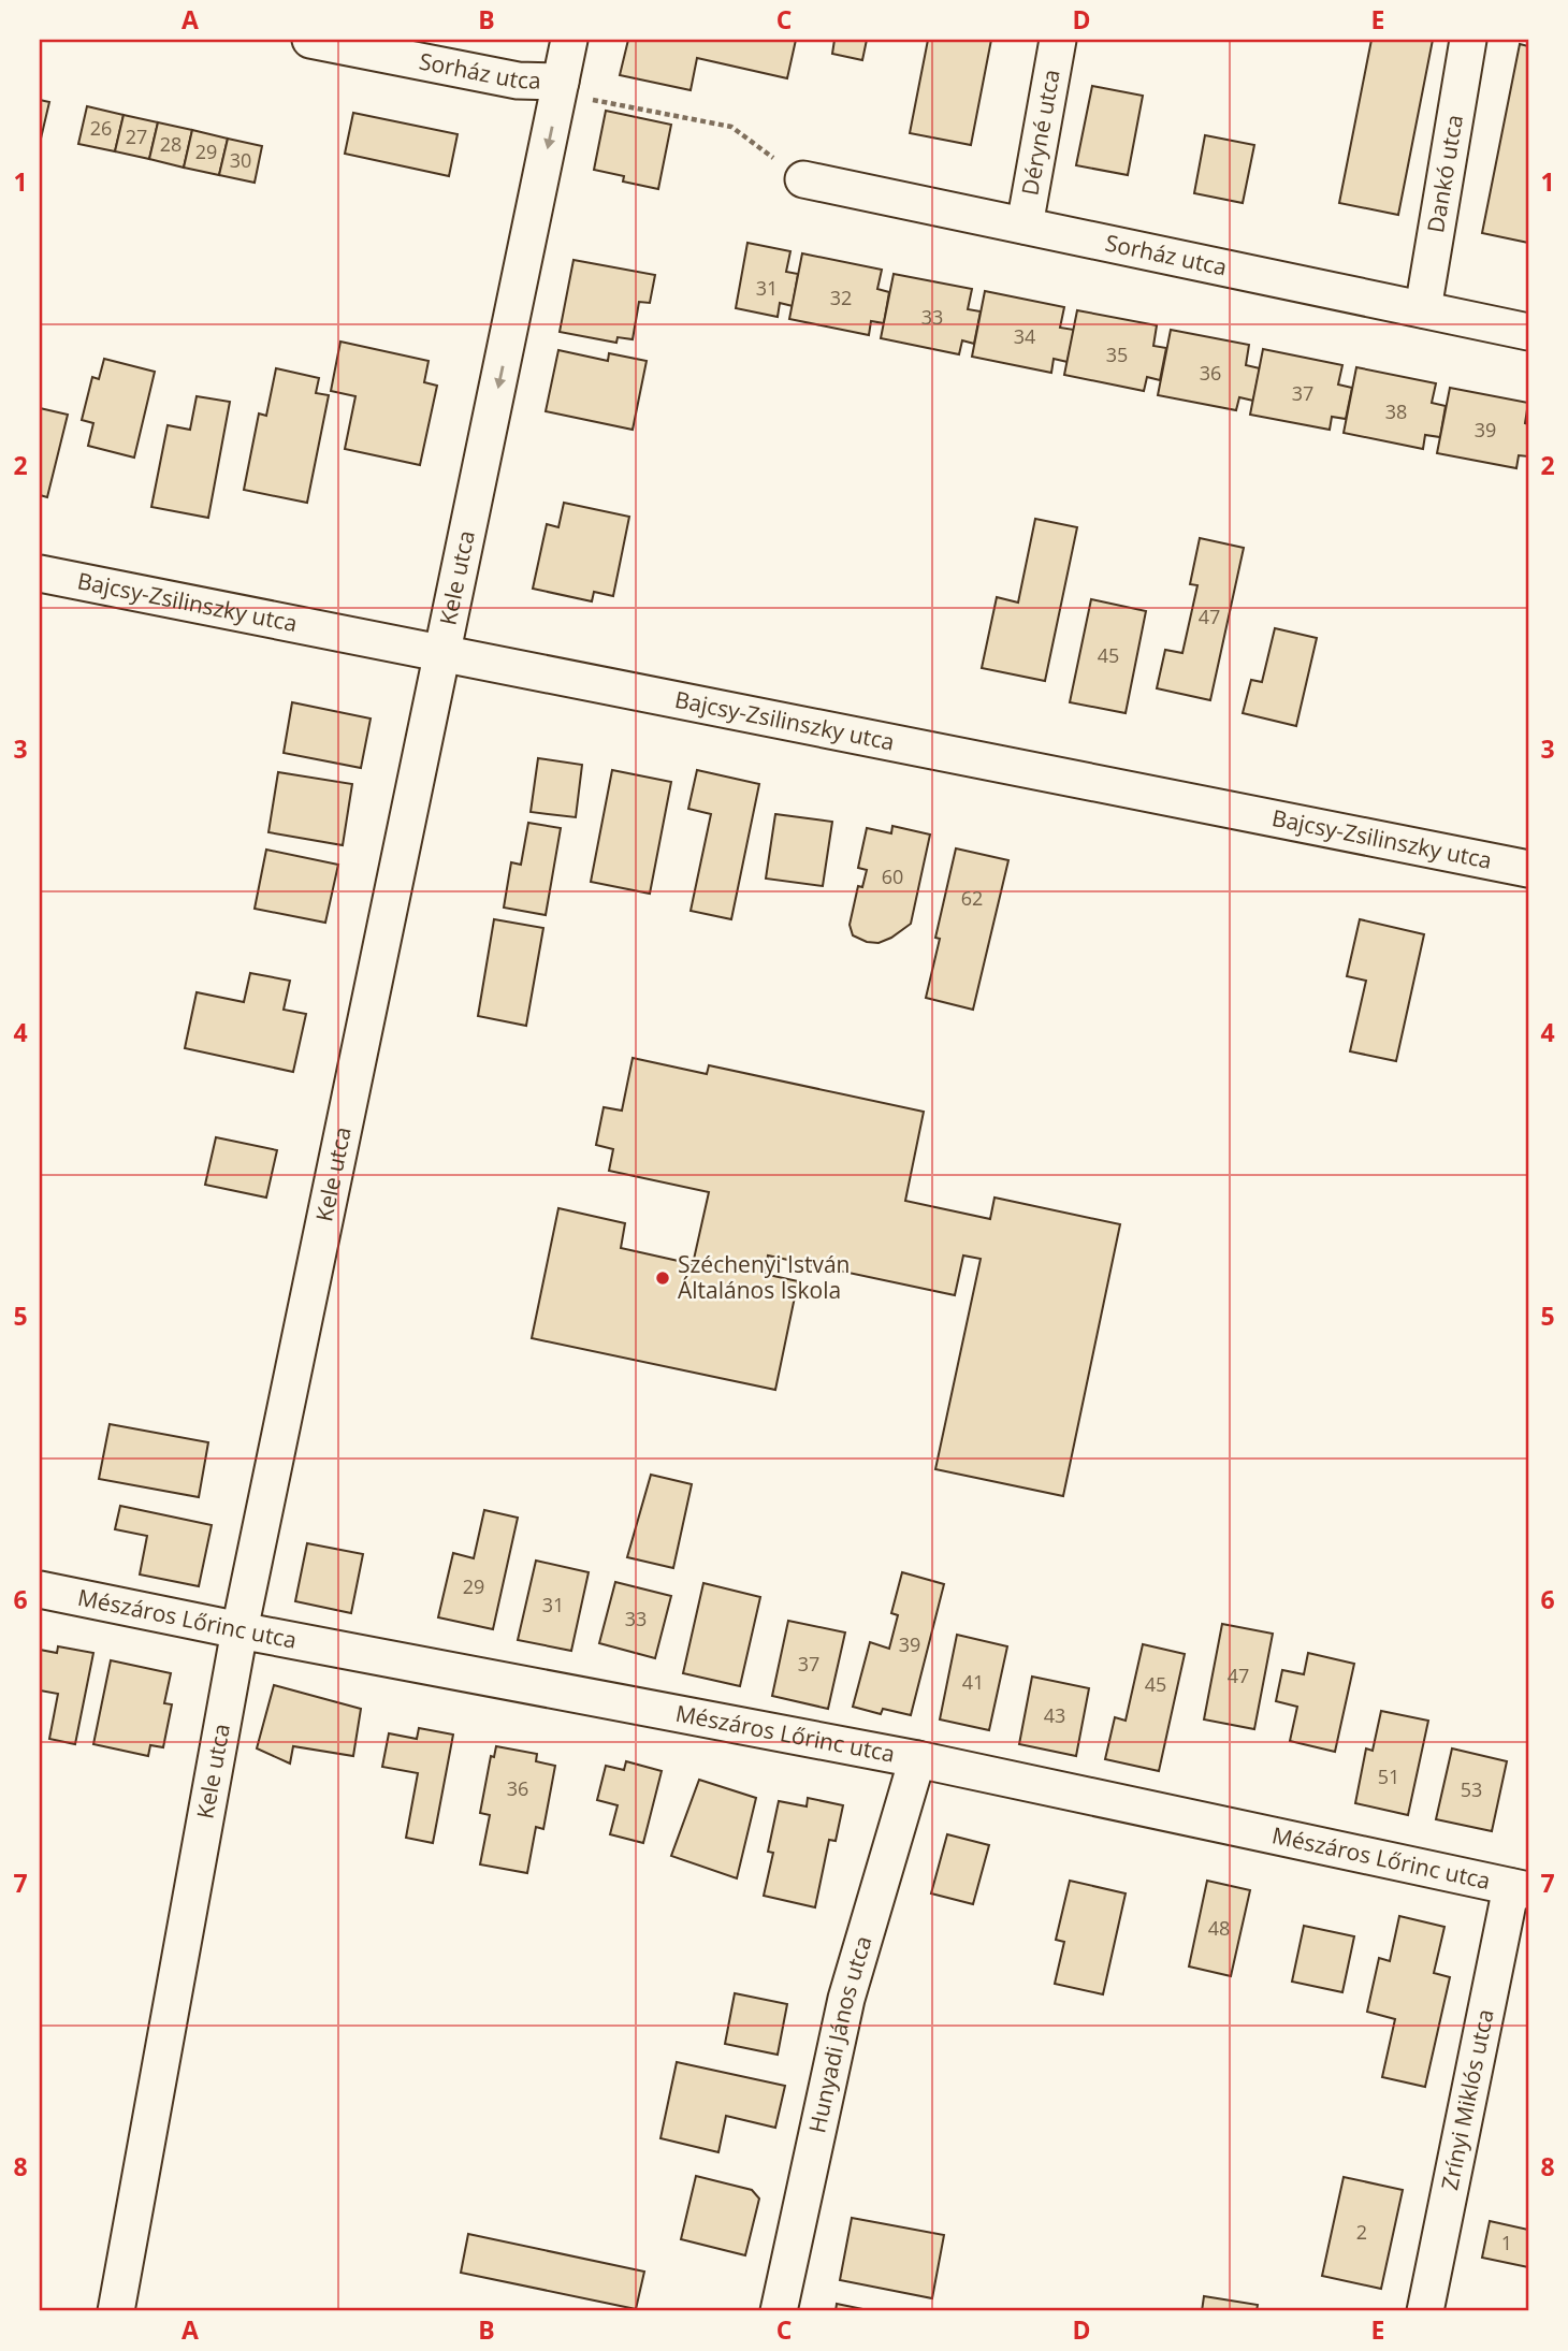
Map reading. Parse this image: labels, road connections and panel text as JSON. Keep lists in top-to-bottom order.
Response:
{
  "streets": {
    "street": [
      "Sorház utca",
      "Déryné utca",
      "Dankó utca",
      "Kele utca",
      "Bajcsy-Zsilinszky utca",
      "Mészáros Lőrinc utca",
      "Hunyadi János utca",
      "Zrínyi Miklós utca"
    ]
  },
  "crossings": [
    ["Sorház utca", "Déryné utca"],
    ["Sorház utca", "Dankó utca"],
    ["Sorház utca", "Kele utca"],
    ["Kele utca", "Bajcsy-Zsilinszky utca"],
    ["Kele utca", "Mészáros Lőrinc utca"],
    ["Mészáros Lőrinc utca", "Hunyadi János utca"],
    ["Mészáros Lőrinc utca", "Zrínyi Miklós utca"]
  ],
  "places": ["Széchenyi István Általános Iskola"],
  "house_numbers": [
    "26",
    "27",
    "28",
    "29",
    "30",
    "31",
    "32",
    "33",
    "34",
    "35",
    "36",
    "37",
    "38",
    "39",
    "47",
    "45",
    "60",
    "62",
    "29",
    "31",
    "33",
    "39",
    "37",
    "47",
    "41",
    "45",
    "43",
    "51",
    "36",
    "53",
    "48",
    "2",
    "1"
  ],
  "grid": {
    "columns": [
      "A",
      "B",
      "C",
      "D",
      "E"
    ],
    "rows": [
      "1",
      "2",
      "3",
      "4",
      "5",
      "6",
      "7",
      "8"
    ]
  }
}
